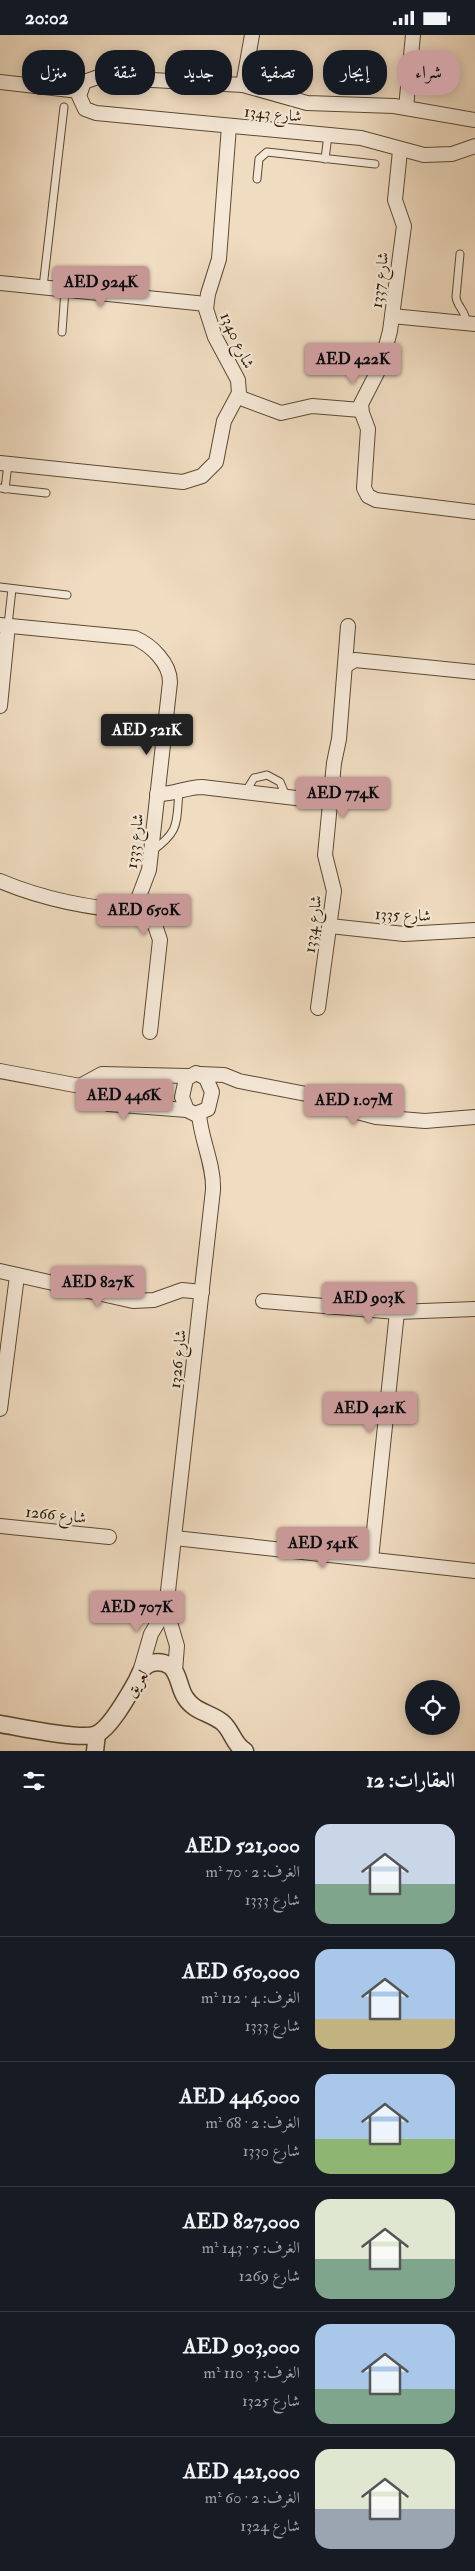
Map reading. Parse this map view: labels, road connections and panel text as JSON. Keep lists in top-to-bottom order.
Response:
{
  "streets": {
    "street": [
      "شارع 1343",
      "شارع 1337",
      "شارع 1340",
      "شارع 1333",
      "شارع 1335",
      "شارع 1334",
      "شارع 1326",
      "شارع 1266",
      "لعريق"
    ]
  },
  "crossings": [
    ["شارع 1343", "شارع 1337"],
    ["شارع 1343", "شارع 1340"],
    ["شارع 1333", "شارع 1334"],
    ["شارع 1335", "شارع 1334"],
    ["شارع 1326", "لعريق"]
  ],
  "page": {
    "status": "20:02",
    "chip": [
      "شراء",
      "إيجار",
      "تصفية",
      "جديد",
      "شقة",
      "منزل"
    ],
    "price": [
      "AED 924K",
      "AED 422K",
      "AED 521K",
      "AED 774K",
      "AED 650K",
      "AED 446K",
      "AED 1.07M",
      "AED 827K",
      "AED 903K",
      "AED 421K",
      "AED 541K",
      "AED 707K"
    ],
    "heading": "العقارات: 12",
    "list": [
      {
        "name": "AED 521,000",
        "note": "الغرف: 2 · 70 m² · شارع 1333"
      },
      {
        "name": "AED 650,000",
        "note": "الغرف: 4 · 112 m² · شارع 1333"
      },
      {
        "name": "AED 446,000",
        "note": "الغرف: 2 · 68 m² · شارع 1330"
      },
      {
        "name": "AED 827,000",
        "note": "الغرف: 5 · 143 m² · شارع 1269"
      },
      {
        "name": "AED 903,000",
        "note": "الغرف: 3 · 110 m² · شارع 1325"
      },
      {
        "name": "AED 421,000",
        "note": "الغرف: 2 · 60 m² · شارع 1324"
      }
    ]
  }
}
